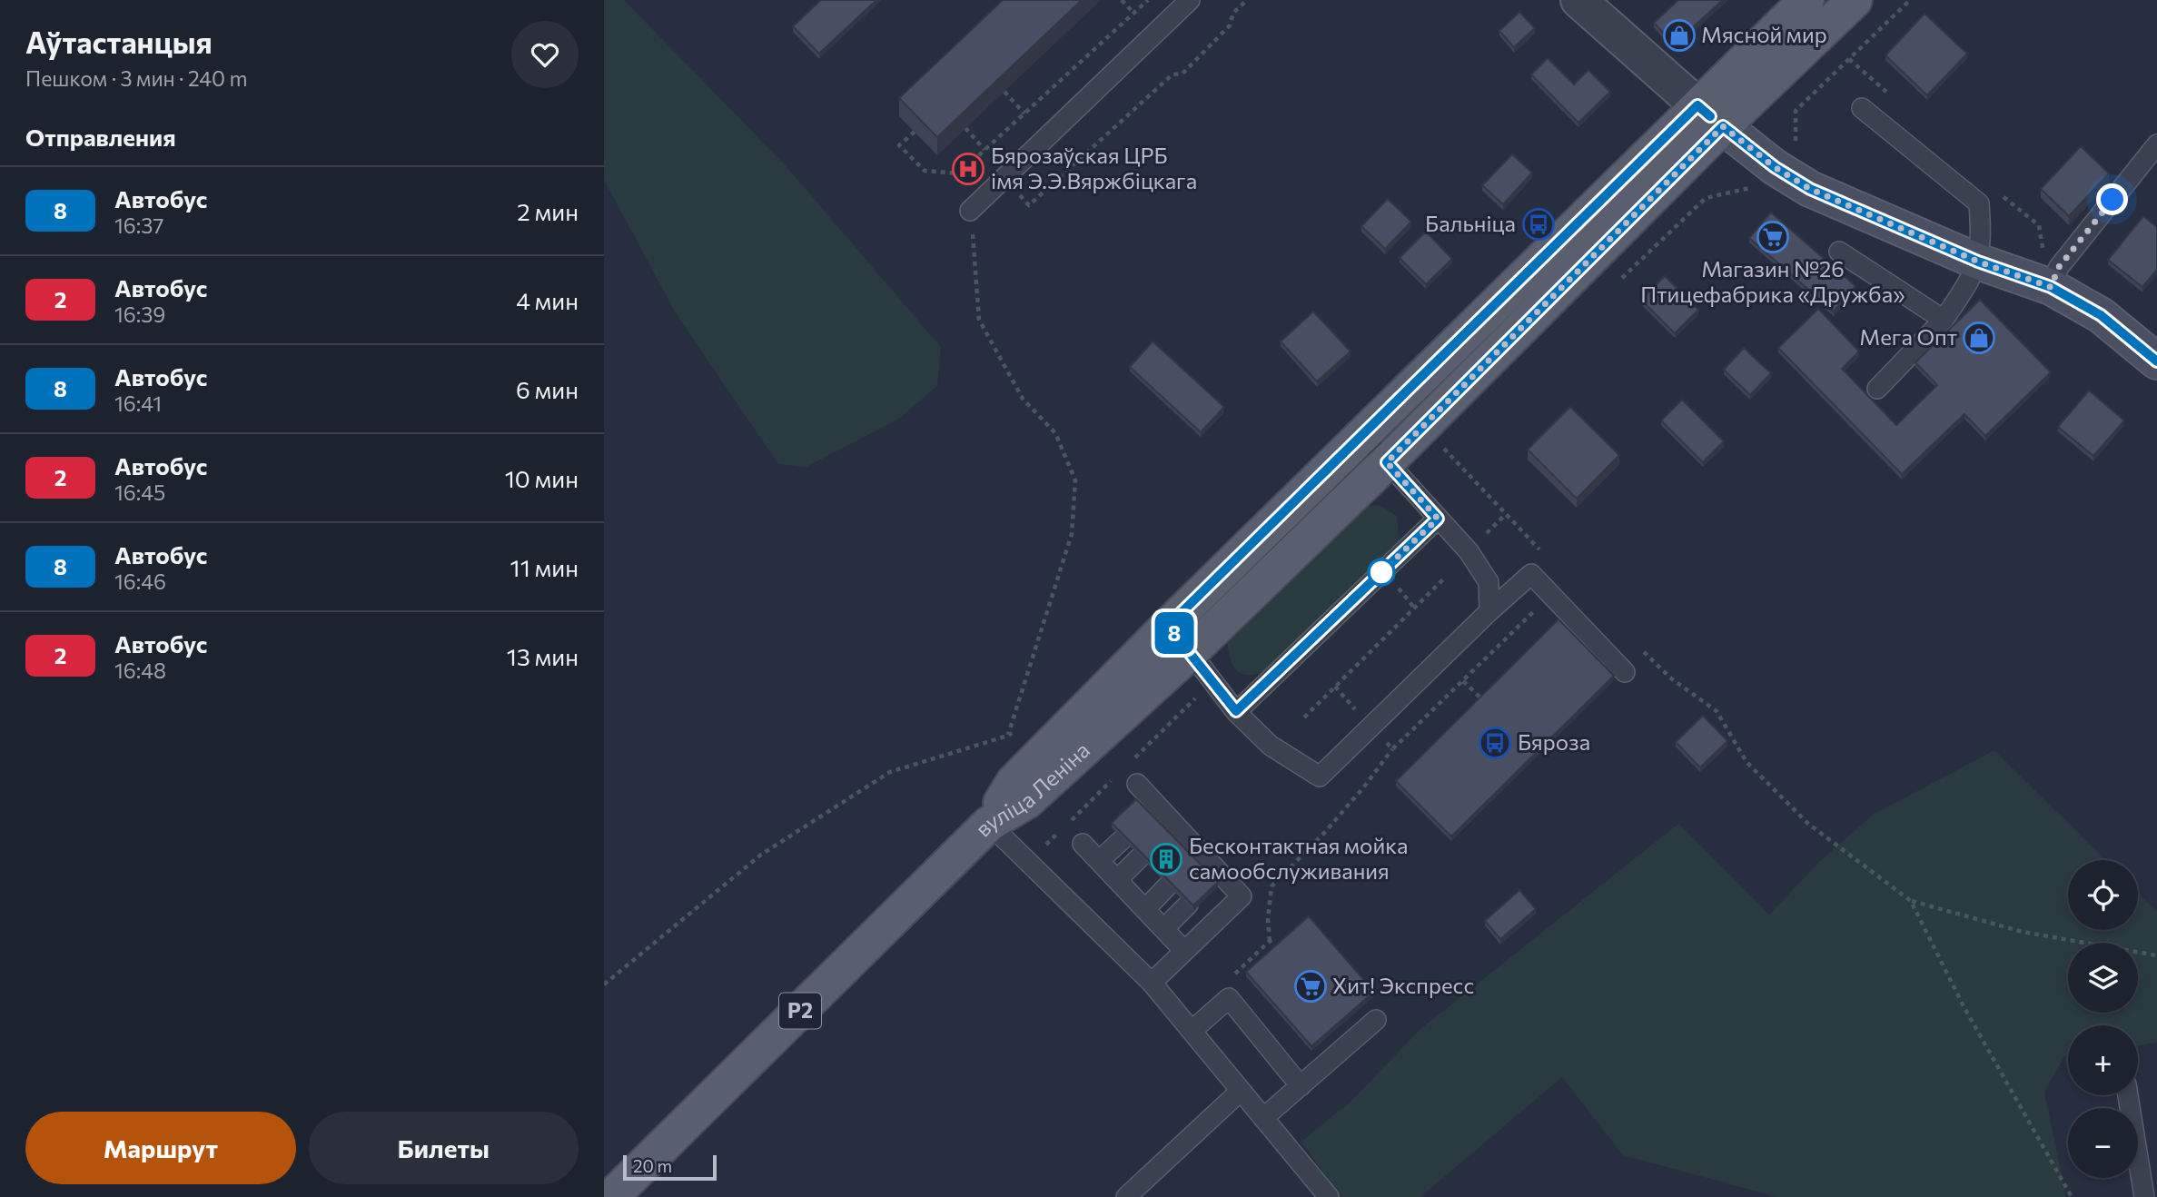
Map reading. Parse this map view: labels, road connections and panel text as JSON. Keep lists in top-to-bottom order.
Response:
{
  "streets": {
    "main road": ["вуліца Леніна", "Р2"]
  },
  "crossings": [
    ["вуліца Леніна", "Р2"]
  ],
  "places": {
    "shop": ["Мясной мир", "Мега Опт"],
    "hospital": ["Бярозаўская ЦРБ імя Э.Э.Вяржбіцкага"],
    "bus stop": ["Бальніца", "Бяроза"],
    "supermarket": ["Магазин №26 Птицефабрика «Дружба»", "Хит! Экспресс"],
    "building": ["Бесконтактная мойка самообслуживания"]
  },
  "lines": ["bus line 8"],
  "scale_bar": "20 m",
  "page": {
    "heading": [
      ["Аўтастанцыя", "Пешком · 3 мин · 240 m"],
      "Отправления"
    ],
    "on_map": "8",
    "list": [
      {
        "mark": "8",
        "name": "Автобус",
        "note": "16:37",
        "value": "2 мин"
      },
      {
        "mark": "2",
        "name": "Автобус",
        "note": "16:39",
        "value": "4 мин"
      },
      {
        "mark": "8",
        "name": "Автобус",
        "note": "16:41",
        "value": "6 мин"
      },
      {
        "mark": "2",
        "name": "Автобус",
        "note": "16:45",
        "value": "10 мин"
      },
      {
        "mark": "8",
        "name": "Автобус",
        "note": "16:46",
        "value": "11 мин"
      },
      {
        "mark": "2",
        "name": "Автобус",
        "note": "16:48",
        "value": "13 мин"
      }
    ],
    "map_buttons": ["+", "−"],
    "buttons": ["Маршрут", "Билеты"],
    "scale": "20 m"
  }
}
